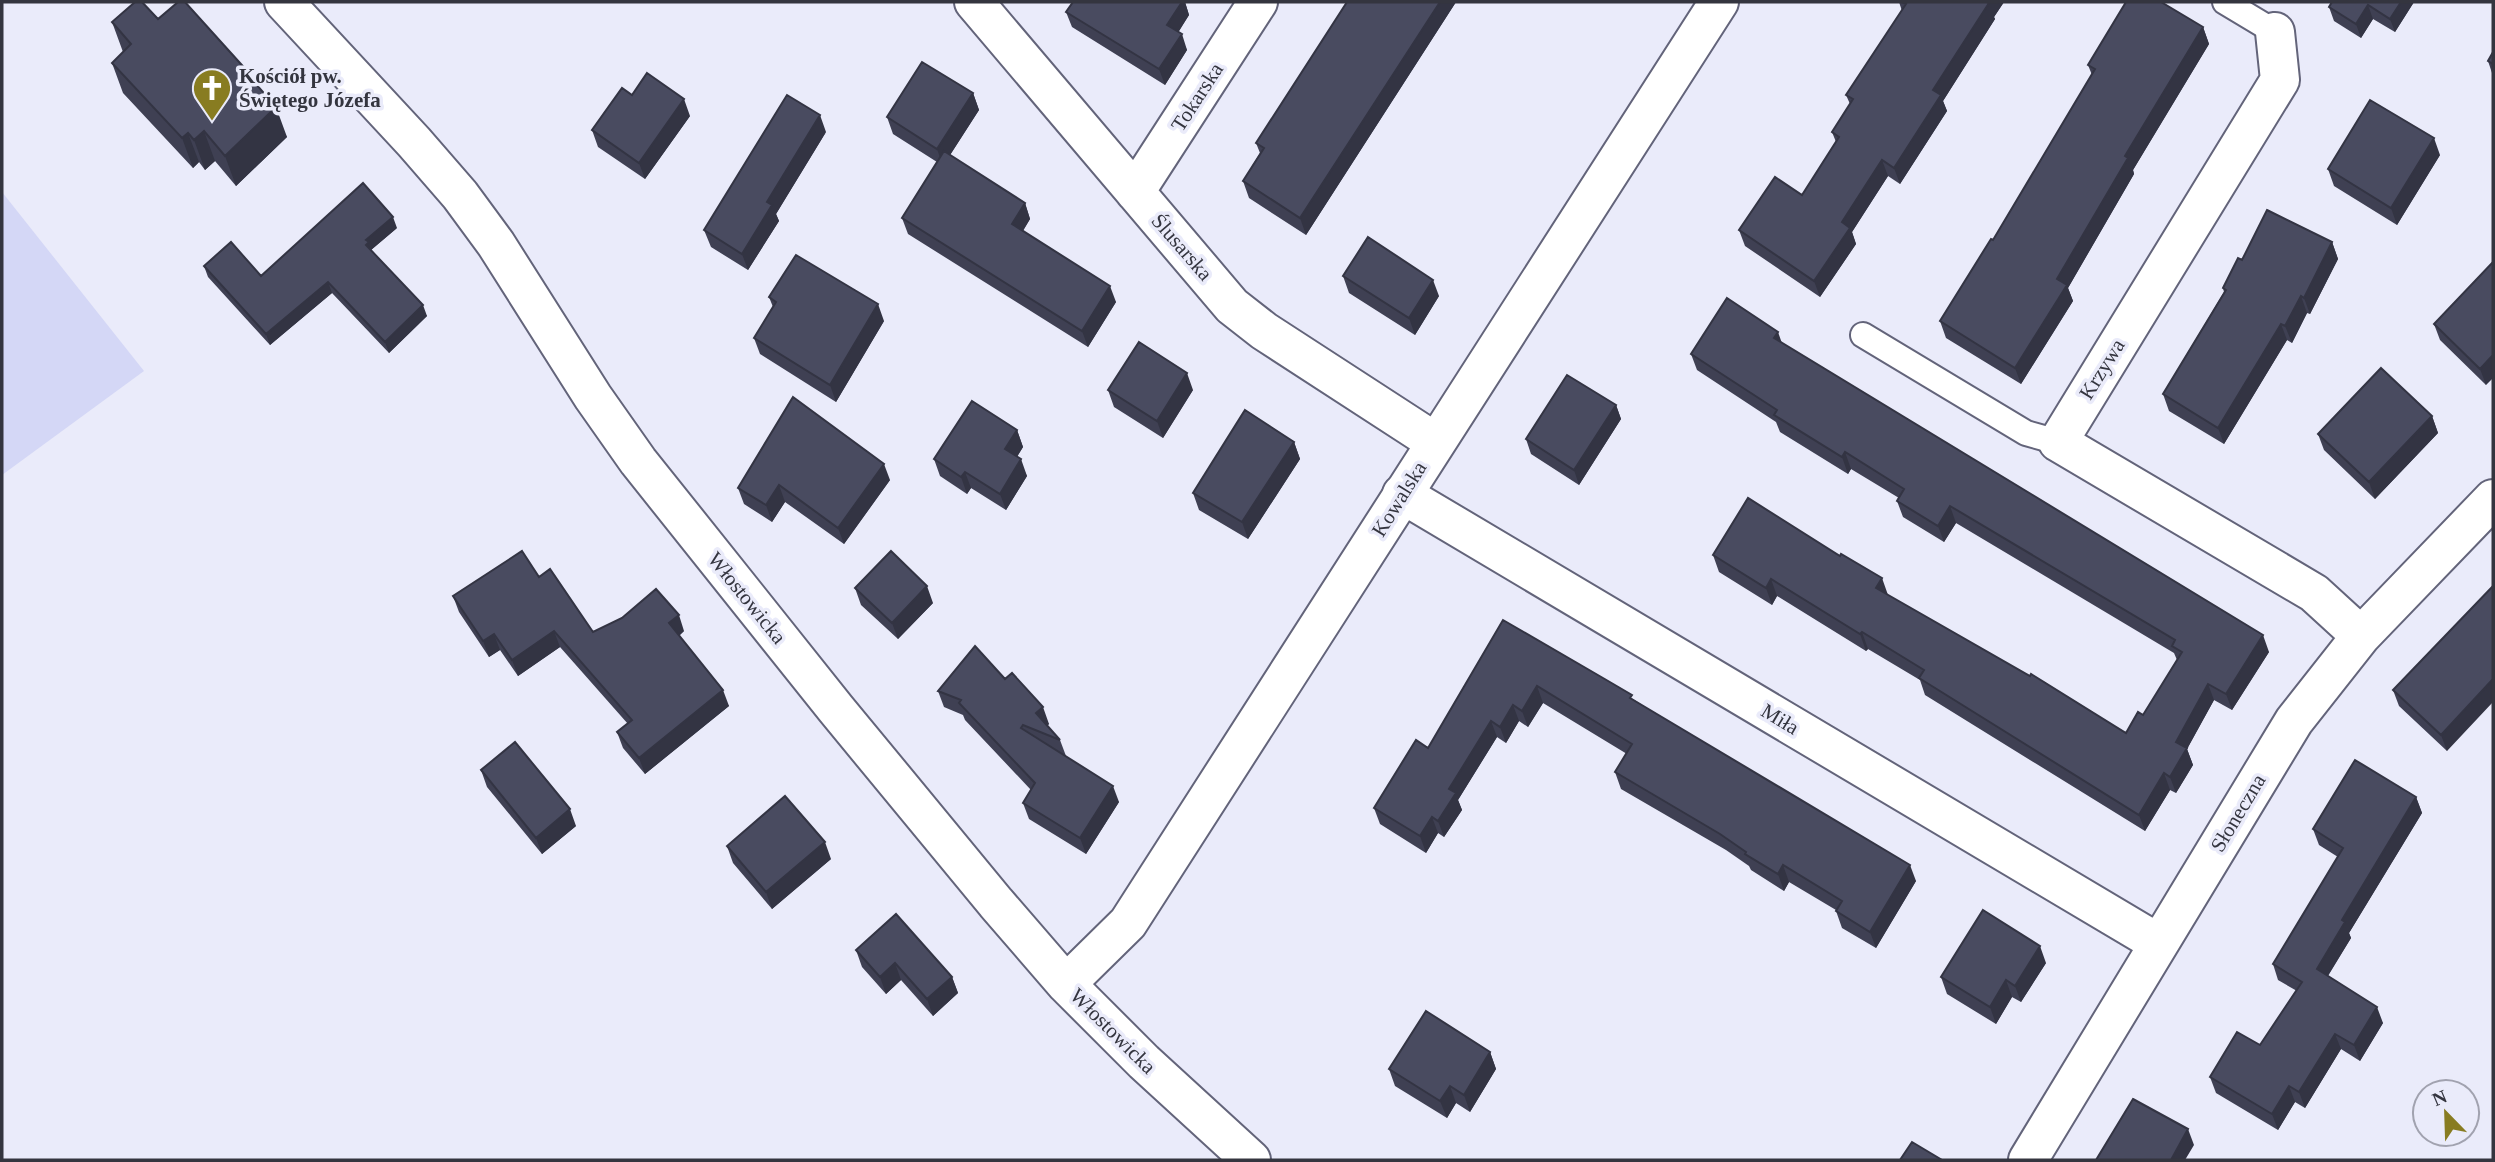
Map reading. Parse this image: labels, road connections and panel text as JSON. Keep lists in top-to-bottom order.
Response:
{
  "streets": {
    "street": [
      "Tokarska",
      "Ślusarska",
      "Krzywa",
      "Kowalska",
      "Włostowicka",
      "Miła",
      "Słoneczna"
    ]
  },
  "crossings": [
    ["Tokarska", "Ślusarska"],
    ["Ślusarska", "Kowalska"],
    ["Kowalska", "Włostowicka"],
    ["Kowalska", "Miła"],
    ["Miła", "Słoneczna"]
  ],
  "places": {
    "church": ["Kościół pw. Świętego Józefa"]
  },
  "north": "top left"
}
